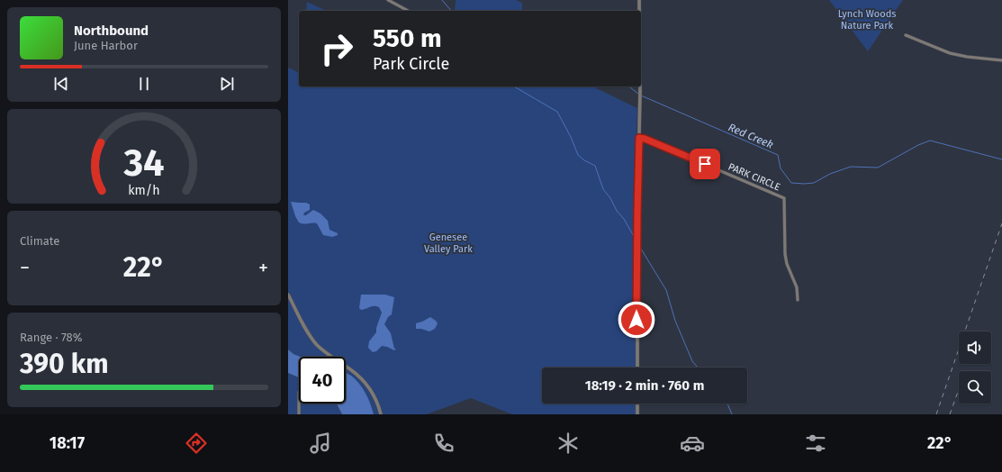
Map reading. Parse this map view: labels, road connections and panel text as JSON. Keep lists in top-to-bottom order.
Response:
{
  "streets": {
    "street": ["PARK CIRCLE"]
  },
  "water": ["Red Creek"],
  "parks": ["Lynch Woods Nature Park", "Genesee Valley Park"],
  "page": {
    "turn": ["550 m", "Park Circle"],
    "song": ["Northbound", "June Harbor"],
    "tile": [
      "Climate",
      ["Range · 78%", "390 km"]
    ],
    "heat": ["−", "22°", "+"],
    "limit": "40",
    "trip": "18:19 · 2 min · 760 m",
    "tabs": ["18:17", "22°"],
    "gauge": ["34", "km/h"]
  }
}
